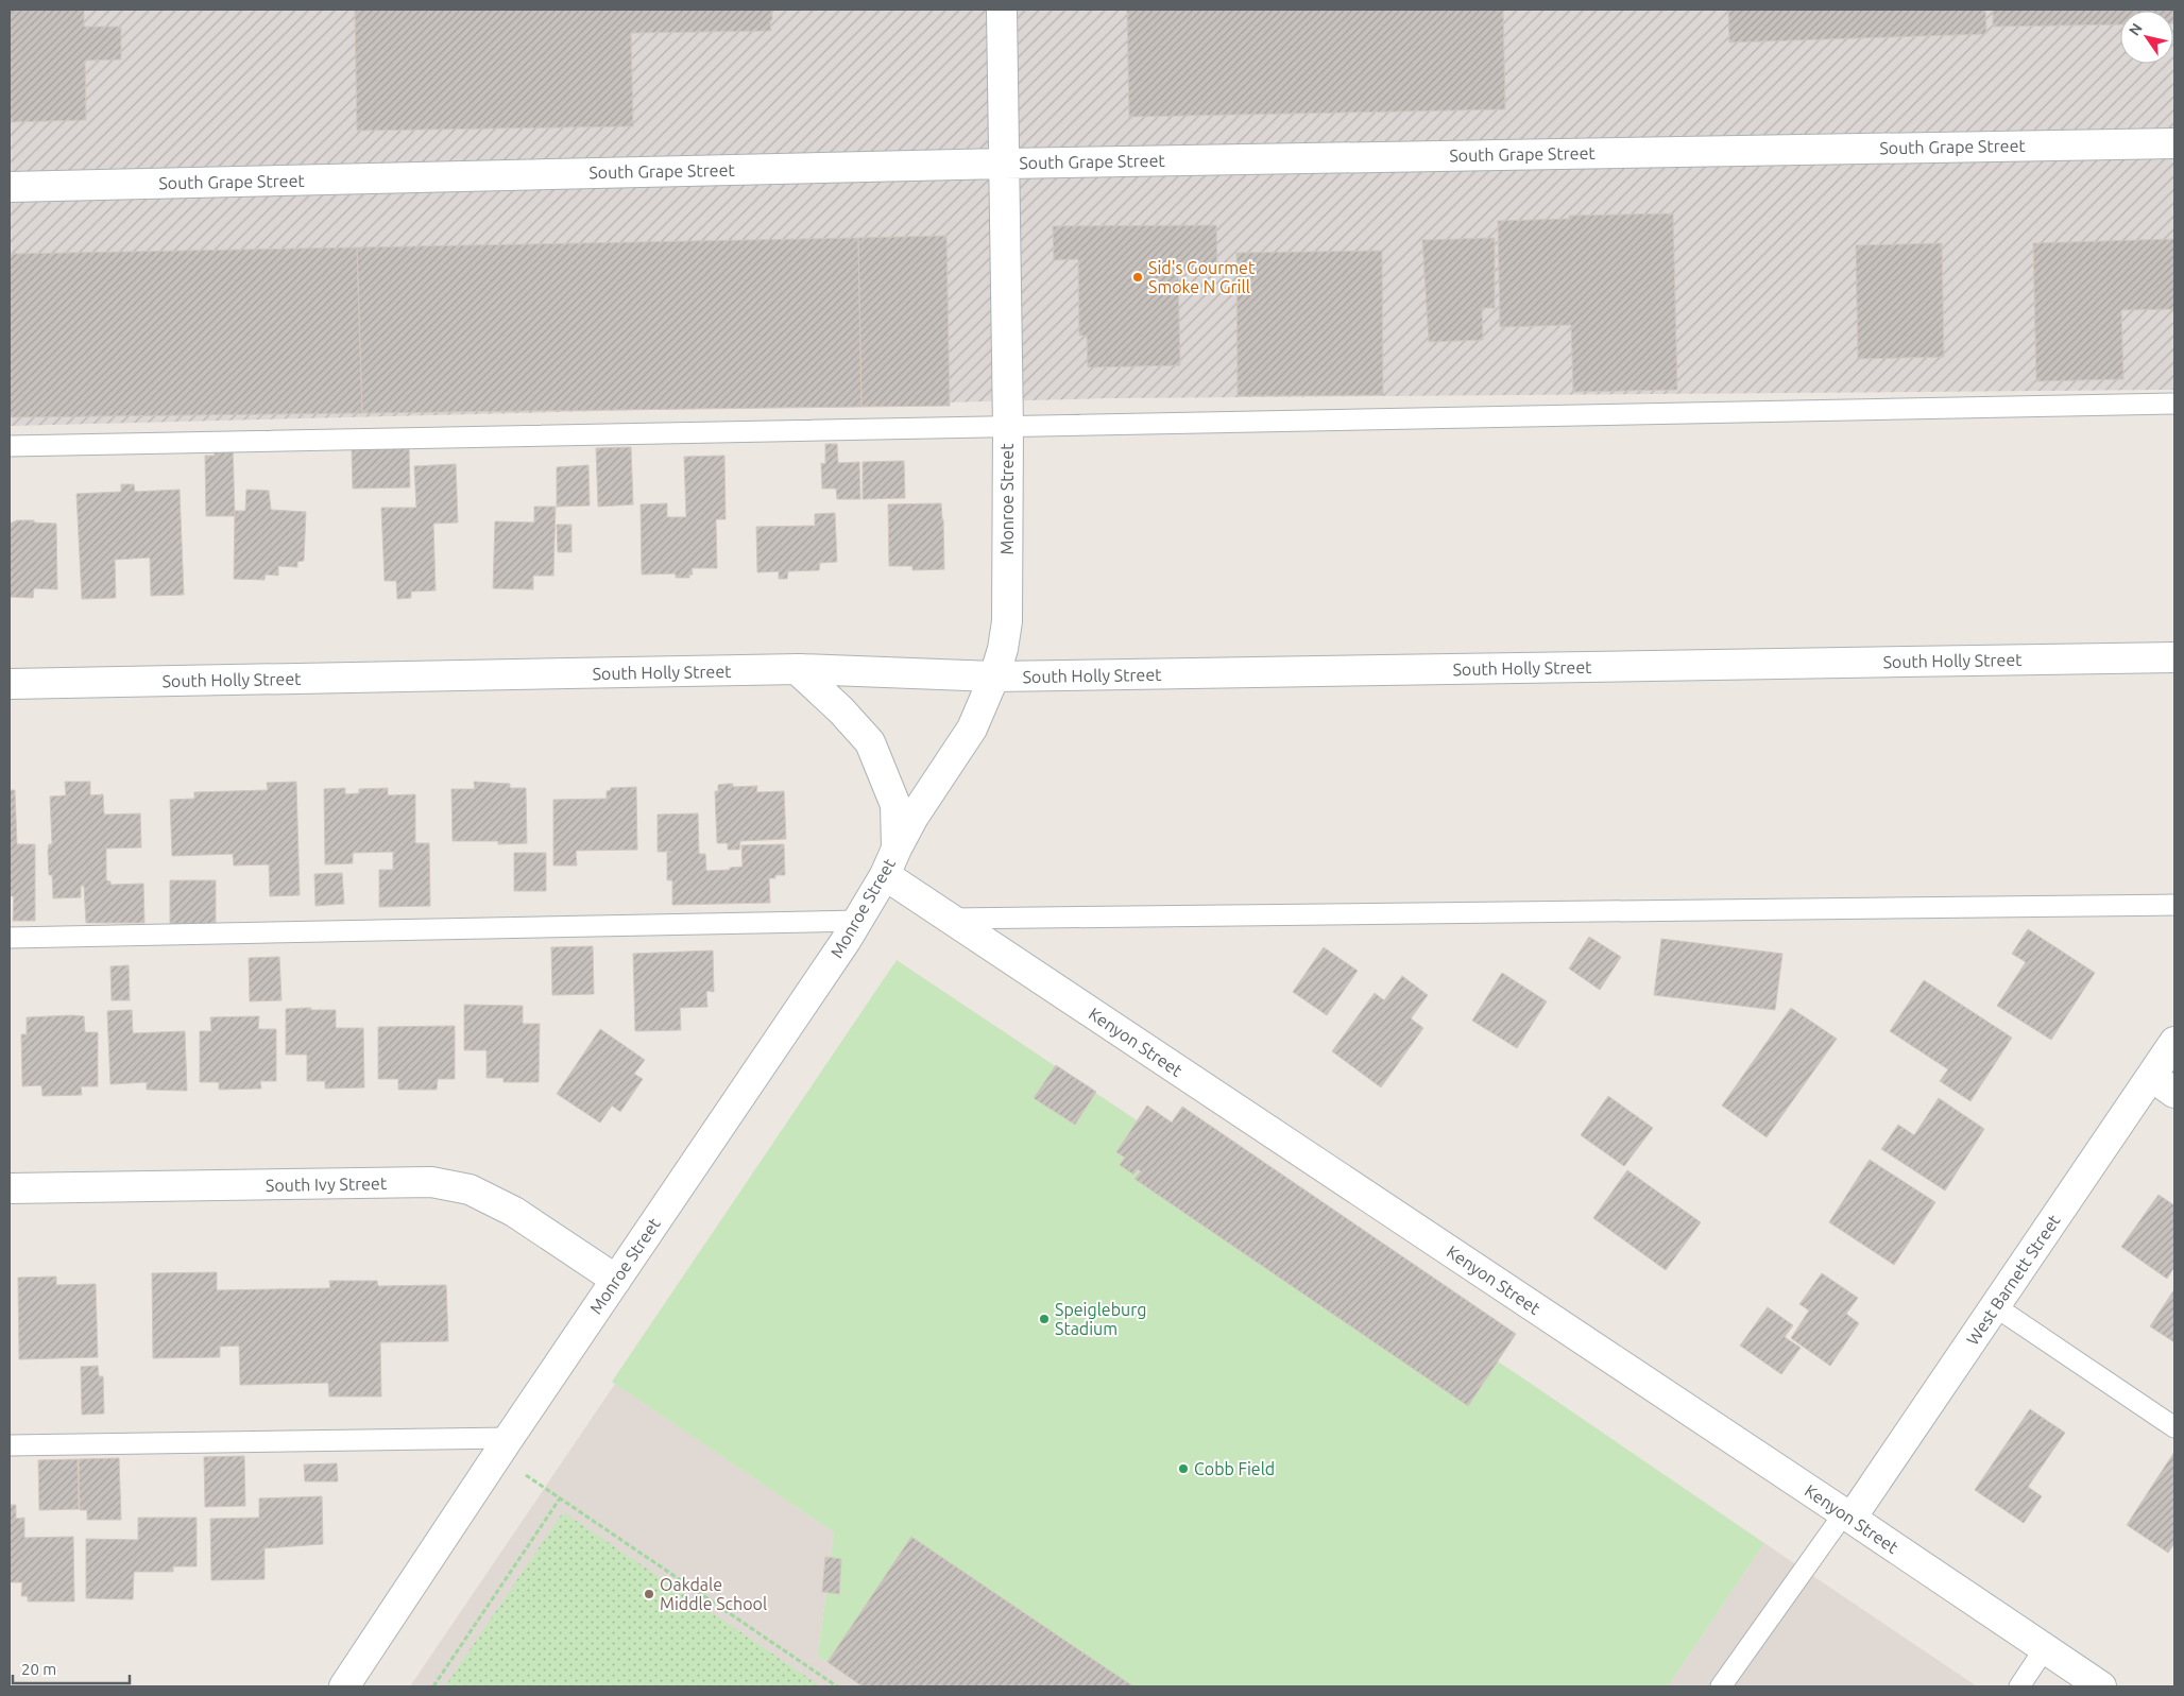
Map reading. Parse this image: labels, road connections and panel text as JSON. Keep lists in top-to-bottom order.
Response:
{
  "streets": {
    "street": [
      "South Grape Street",
      "Monroe Street",
      "South Holly Street",
      "Kenyon Street",
      "South Ivy Street",
      "West Barnett Street"
    ]
  },
  "crossings": [
    ["South Grape Street", "Monroe Street"],
    ["Monroe Street", "South Holly Street"],
    ["Monroe Street", "Kenyon Street"],
    ["Monroe Street", "South Ivy Street"],
    ["Kenyon Street", "West Barnett Street"]
  ],
  "places": [
    "Sid's Gourmet Smoke N Grill",
    "Speigleburg Stadium",
    "Cobb Field",
    "Oakdale Middle School"
  ],
  "scale_bar": "20 m",
  "north": "top left"
}
